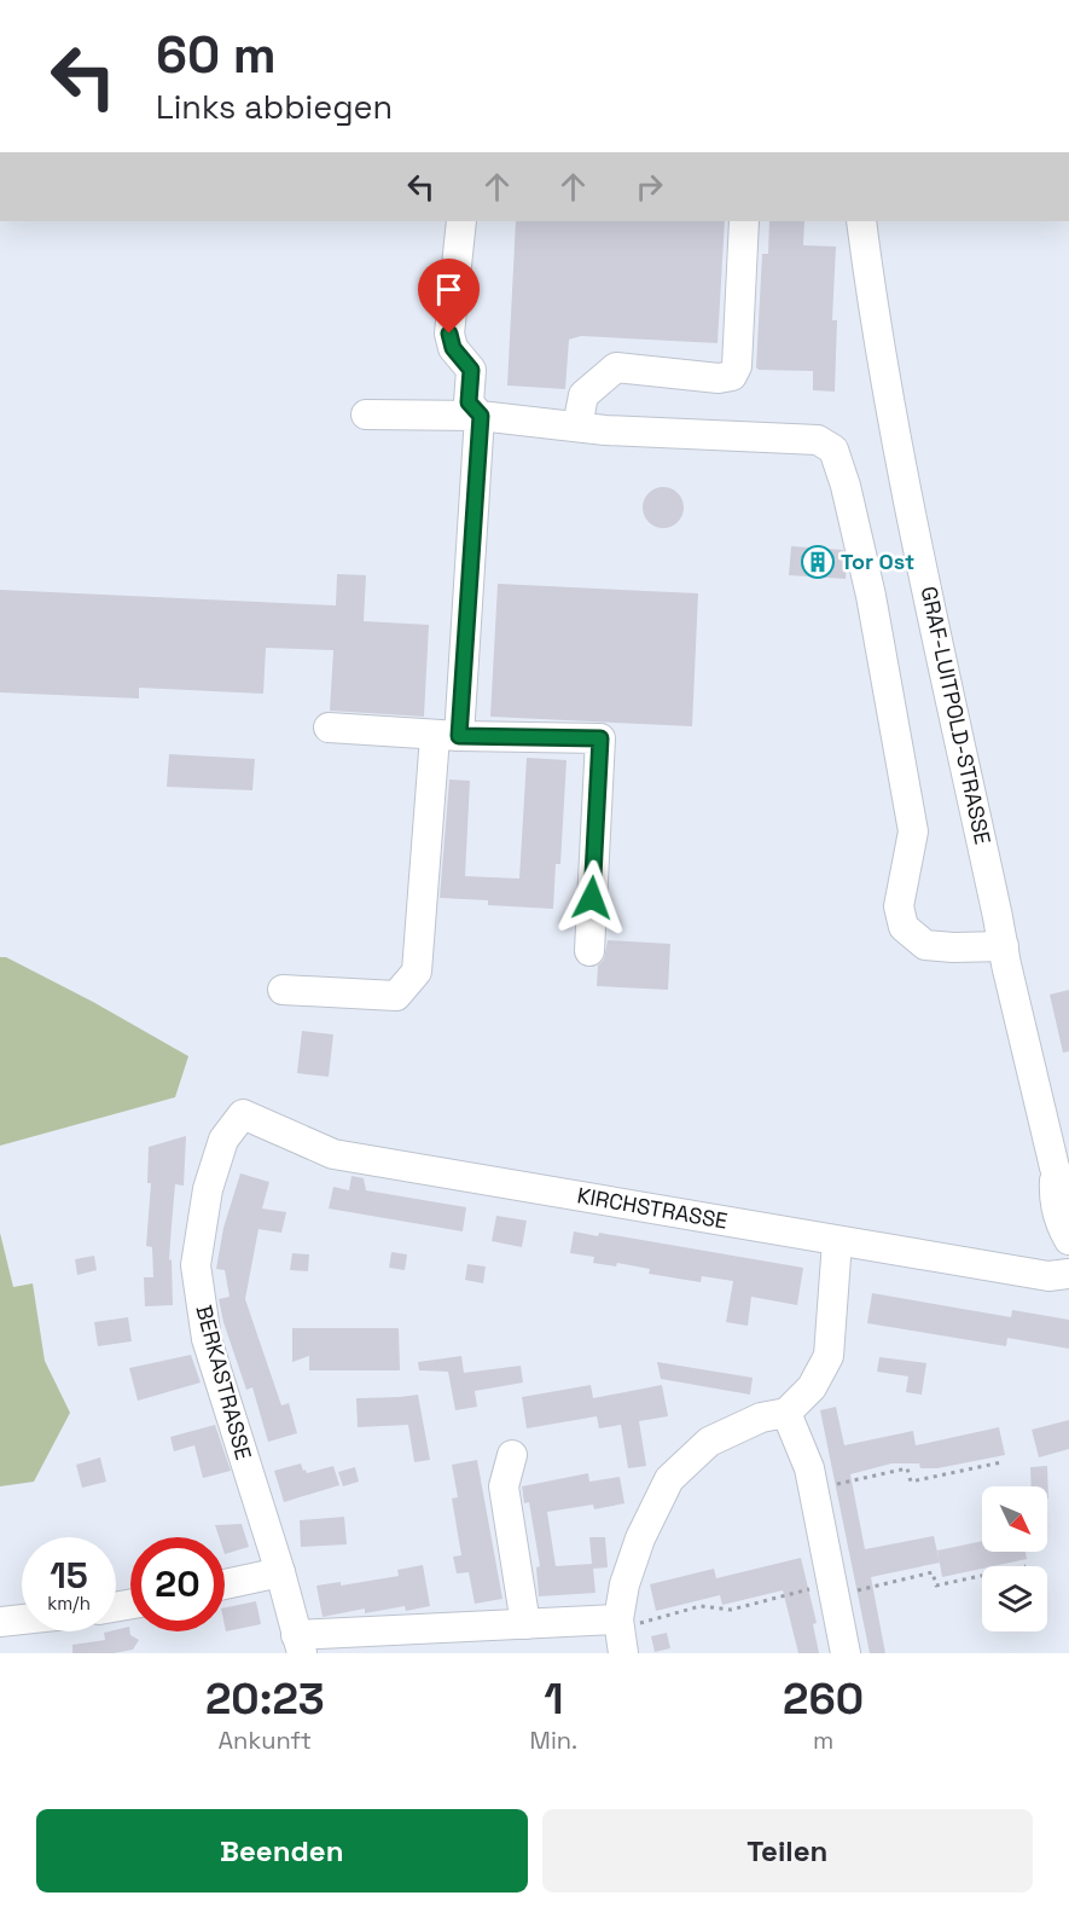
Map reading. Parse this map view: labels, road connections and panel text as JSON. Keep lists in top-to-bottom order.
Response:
{
  "streets": {
    "street": ["GRAF-LUITPOLD-STRASSE", "KIRCHSTRASSE", "BERKASTRASSE"]
  },
  "crossings": [
    ["KIRCHSTRASSE", "BERKASTRASSE"]
  ],
  "places": {
    "building": ["Tor Ost"]
  },
  "north": "bottom right",
  "page": {
    "turn": ["60 m", "Links abbiegen"],
    "speed": "15 km/h",
    "limit": "20",
    "eta": [
      "20:23",
      "Ankunft",
      "1",
      "Min.",
      "260",
      "m"
    ],
    "buttons": ["Beenden", "Teilen"]
  }
}
